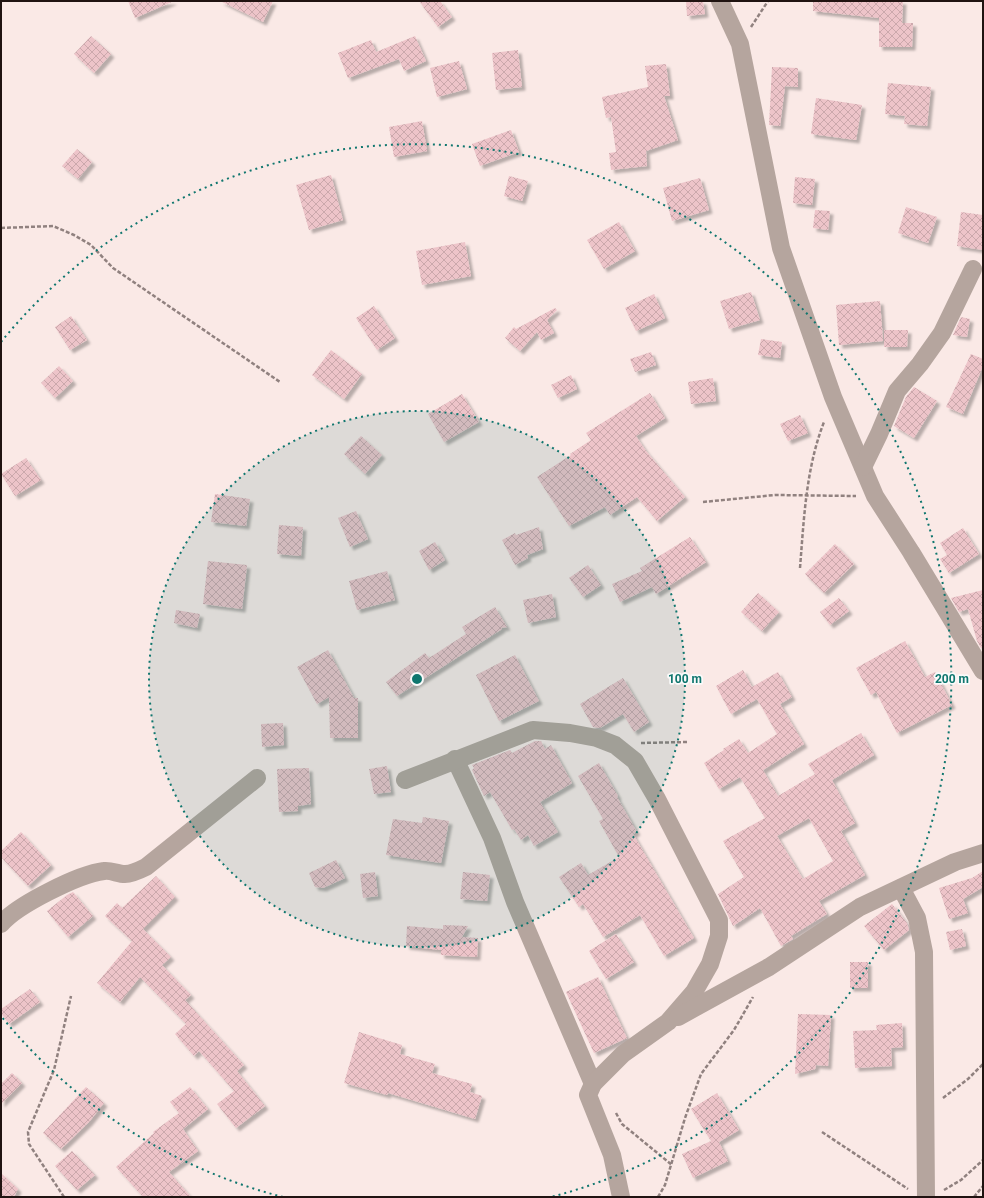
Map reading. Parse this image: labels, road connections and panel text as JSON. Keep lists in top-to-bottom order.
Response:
{
  "rings": ["100 m", "200 m"]
}
